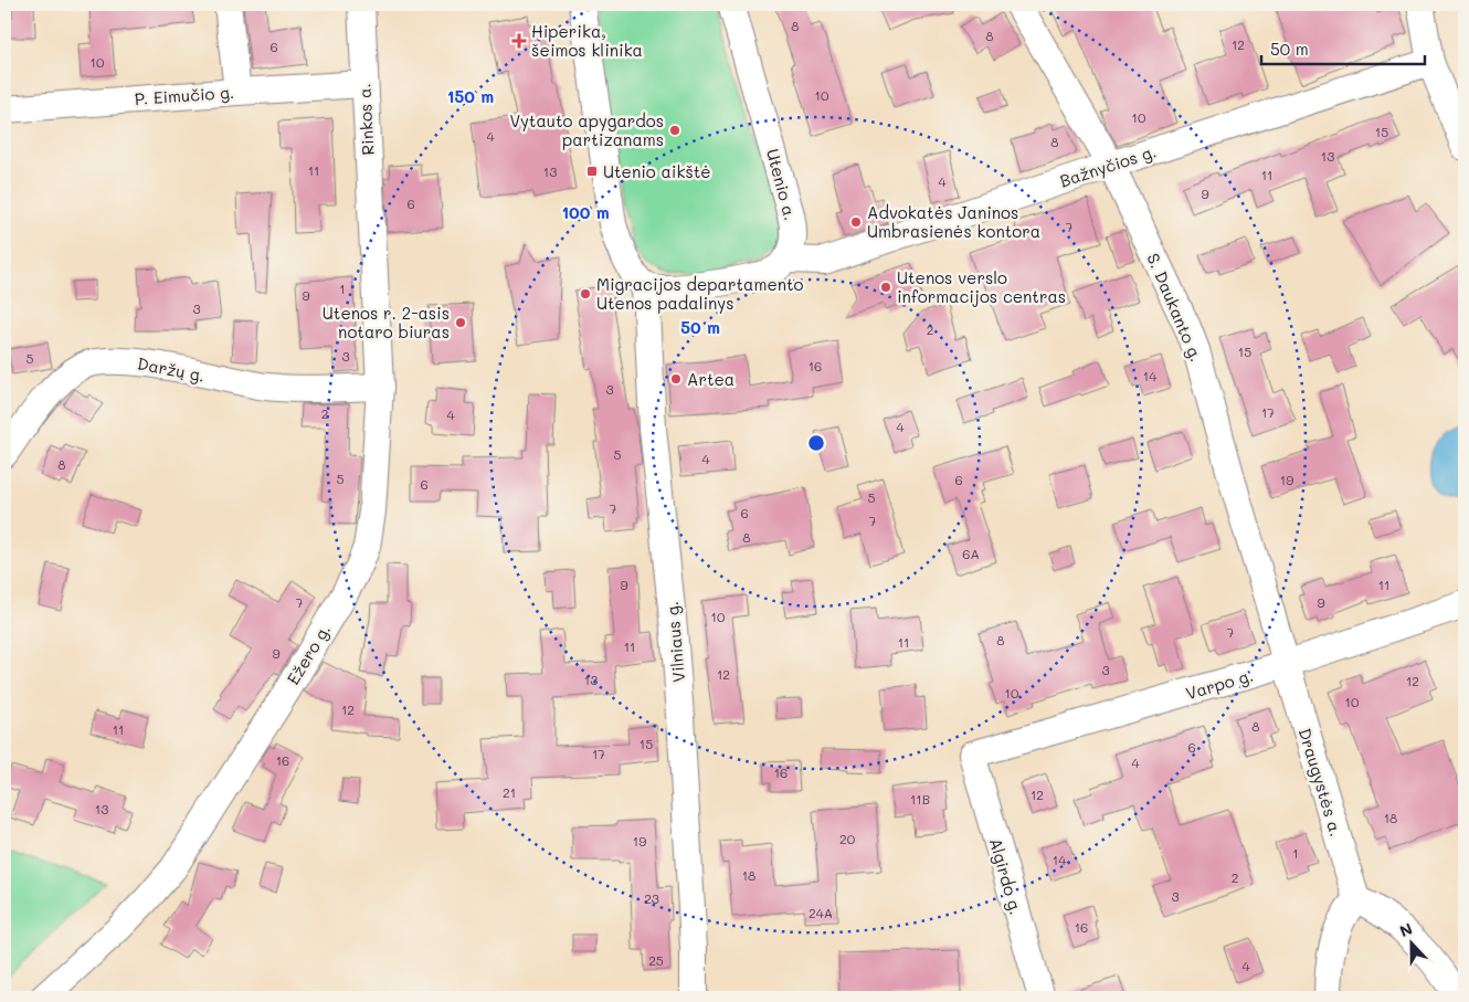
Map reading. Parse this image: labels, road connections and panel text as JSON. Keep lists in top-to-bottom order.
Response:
{
  "streets": {
    "street": [
      "P. Eimučio g.",
      "Rinkos a.",
      "Bažnyčios g.",
      "Utenio a.",
      "S. Daukanto g.",
      "Daržų g.",
      "Vilniaus g.",
      "Ežero g.",
      "Varpo g.",
      "Draugystės a.",
      "Algirdo g."
    ]
  },
  "crossings": [
    ["P. Eimučio g.", "Rinkos a."],
    ["Rinkos a.", "Ežero g."],
    ["Bažnyčios g.", "Utenio a."],
    ["Bažnyčios g.", "S. Daukanto g."],
    ["S. Daukanto g.", "Varpo g."],
    ["S. Daukanto g.", "Draugystės a."],
    ["Daržų g.", "Ežero g."],
    ["Varpo g.", "Draugystės a."],
    ["Varpo g.", "Algirdo g."]
  ],
  "places": {
    "health": ["Hiperika, šeimos klinika"],
    "other": [
      "Vytauto apygardos partizanams",
      "Advokatės Janinos Umbrasienės kontora",
      "Utenos verslo informacijos centras",
      "Migracijos departamento Utenos padalinys",
      "Utenos r. 2-asis notaro biuras",
      "Artea"
    ],
    "transit": ["Utenio aikštė"]
  },
  "house_numbers": [
    "8",
    "8",
    "12",
    "6",
    "10",
    "10",
    "10",
    "15",
    "4",
    "8",
    "13",
    "11",
    "13",
    "11",
    "4",
    "9",
    "6",
    "7",
    "1",
    "9",
    "3",
    "2",
    "15",
    "3",
    "5",
    "16",
    "14",
    "3",
    "17",
    "2",
    "4",
    "4",
    "5",
    "4",
    "8",
    "5",
    "6",
    "19",
    "6",
    "5",
    "7",
    "6",
    "7",
    "8",
    "6A",
    "9",
    "11",
    "7",
    "9",
    "10",
    "7",
    "8",
    "11",
    "11",
    "9",
    "3",
    "12",
    "13",
    "12",
    "10",
    "10",
    "12",
    "8",
    "11",
    "15",
    "6",
    "17",
    "16",
    "4",
    "16",
    "21",
    "12",
    "11B",
    "13",
    "18",
    "20",
    "19",
    "1",
    "14",
    "18",
    "2",
    "3",
    "23",
    "24A",
    "16",
    "25",
    "4"
  ],
  "scale_bar": "50 m",
  "north": "top",
  "rings": ["150 m", "100 m", "50 m"]
}
